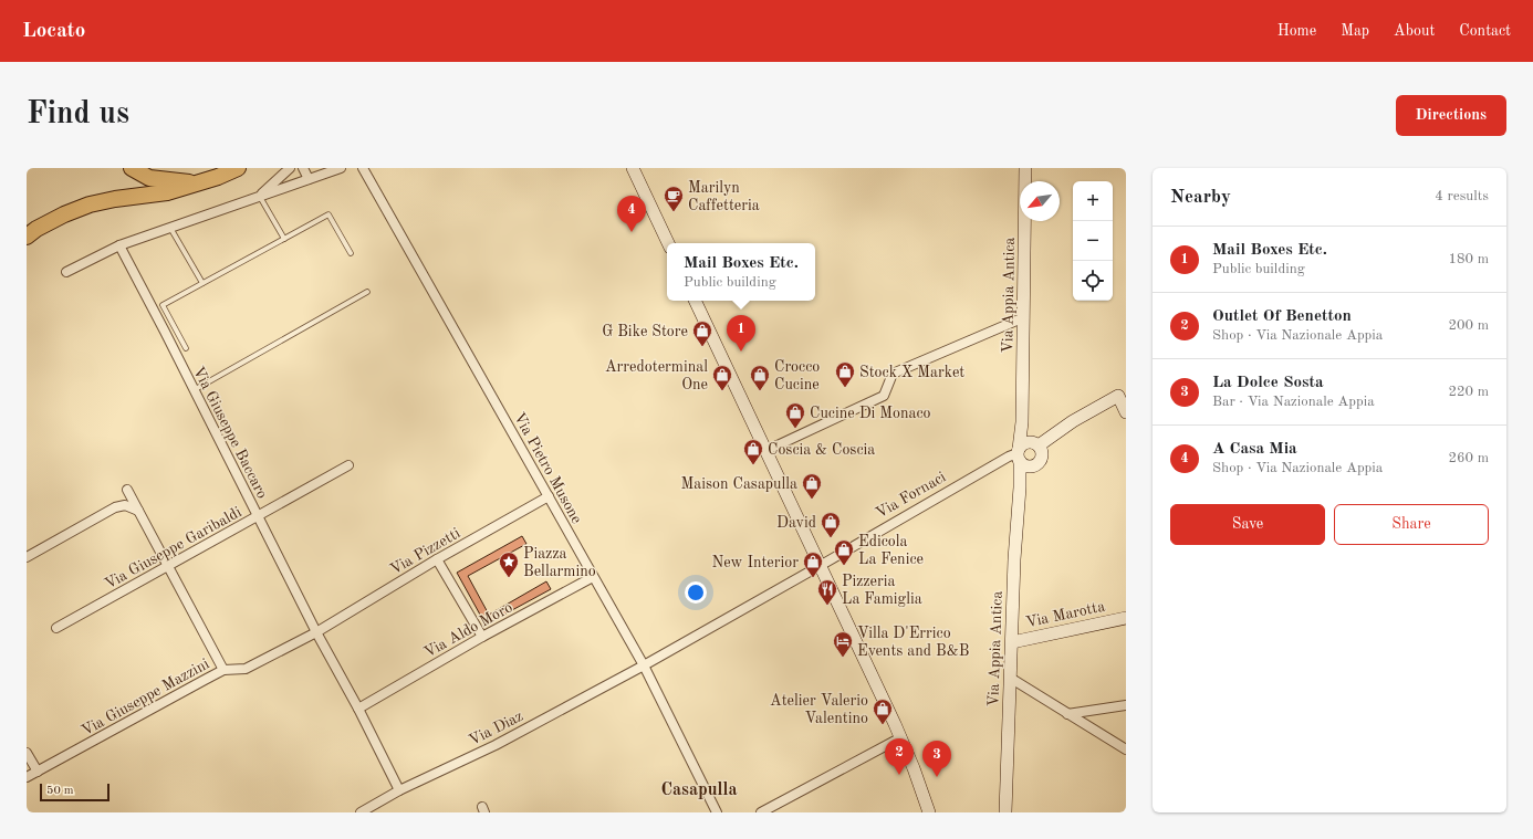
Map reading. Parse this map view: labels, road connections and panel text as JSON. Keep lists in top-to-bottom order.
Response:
{
  "streets": {
    "street": [
      "Via Appia Antica",
      "Via Giuseppe Baccaro",
      "Via Pietro Musone",
      "Via Fornaci",
      "Via Giuseppe Garibaldi",
      "Via Pizzetti",
      "Via Marotta",
      "Via Aldo Moro",
      "Via Giuseppe Mazzini",
      "Via Diaz"
    ]
  },
  "crossings": [
    ["Via Appia Antica", "Via Fornaci"],
    ["Via Appia Antica", "Via Marotta"],
    ["Via Giuseppe Baccaro", "Via Giuseppe Garibaldi"],
    ["Via Giuseppe Baccaro", "Via Pizzetti"],
    ["Via Giuseppe Baccaro", "Via Aldo Moro"],
    ["Via Giuseppe Baccaro", "Via Giuseppe Mazzini"],
    ["Via Giuseppe Baccaro", "Via Diaz"],
    ["Via Pietro Musone", "Via Fornaci"],
    ["Via Pietro Musone", "Via Pizzetti"],
    ["Via Pietro Musone", "Via Aldo Moro"],
    ["Via Pietro Musone", "Via Diaz"],
    ["Via Fornaci", "Via Diaz"],
    ["Via Pizzetti", "Via Giuseppe Mazzini"]
  ],
  "districts": ["Casapulla"],
  "places": {
    "cafe": ["Marilyn Caffetteria"],
    "shop": [
      "G Bike Store",
      "Stock X Market",
      "Arredoterminal One",
      "Crocco Cucine",
      "Cucine Di Monaco",
      "Coscia & Coscia",
      "Maison Casapulla",
      "David",
      "Edicola La Fenice",
      "New Interior",
      "Atelier Valerio Valentino"
    ],
    "place": ["Piazza Bellarmino"],
    "restaurant": ["Pizzeria La Famiglia"],
    "hotel": ["Villa D'Errico Events and B&B"]
  },
  "scale_bar": "50 m",
  "north": "bottom left",
  "page": {
    "header": "Locato",
    "nav": [
      "Home",
      "Map",
      "About",
      "Contact"
    ],
    "buttons": [
      "Directions",
      ["Save", "Share"]
    ],
    "title": "Find us",
    "heading": ["Nearby", "4 results"],
    "map_buttons": ["+", "−"],
    "pins": [
      "4",
      "1",
      "2",
      "3"
    ],
    "list": [
      {
        "mark": "1",
        "name": "Mail Boxes Etc.",
        "note": "Public building",
        "value": "180 m"
      },
      {
        "mark": "2",
        "name": "Outlet Of Benetton",
        "note": "Shop · Via Nazionale Appia",
        "value": "200 m"
      },
      {
        "mark": "3",
        "name": "La Dolce Sosta",
        "note": "Bar · Via Nazionale Appia",
        "value": "220 m"
      },
      {
        "mark": "4",
        "name": "A Casa Mia",
        "note": "Shop · Via Nazionale Appia",
        "value": "260 m"
      }
    ],
    "popup": ["Mail Boxes Etc.", "Public building"],
    "scale": "50 m"
  }
}
